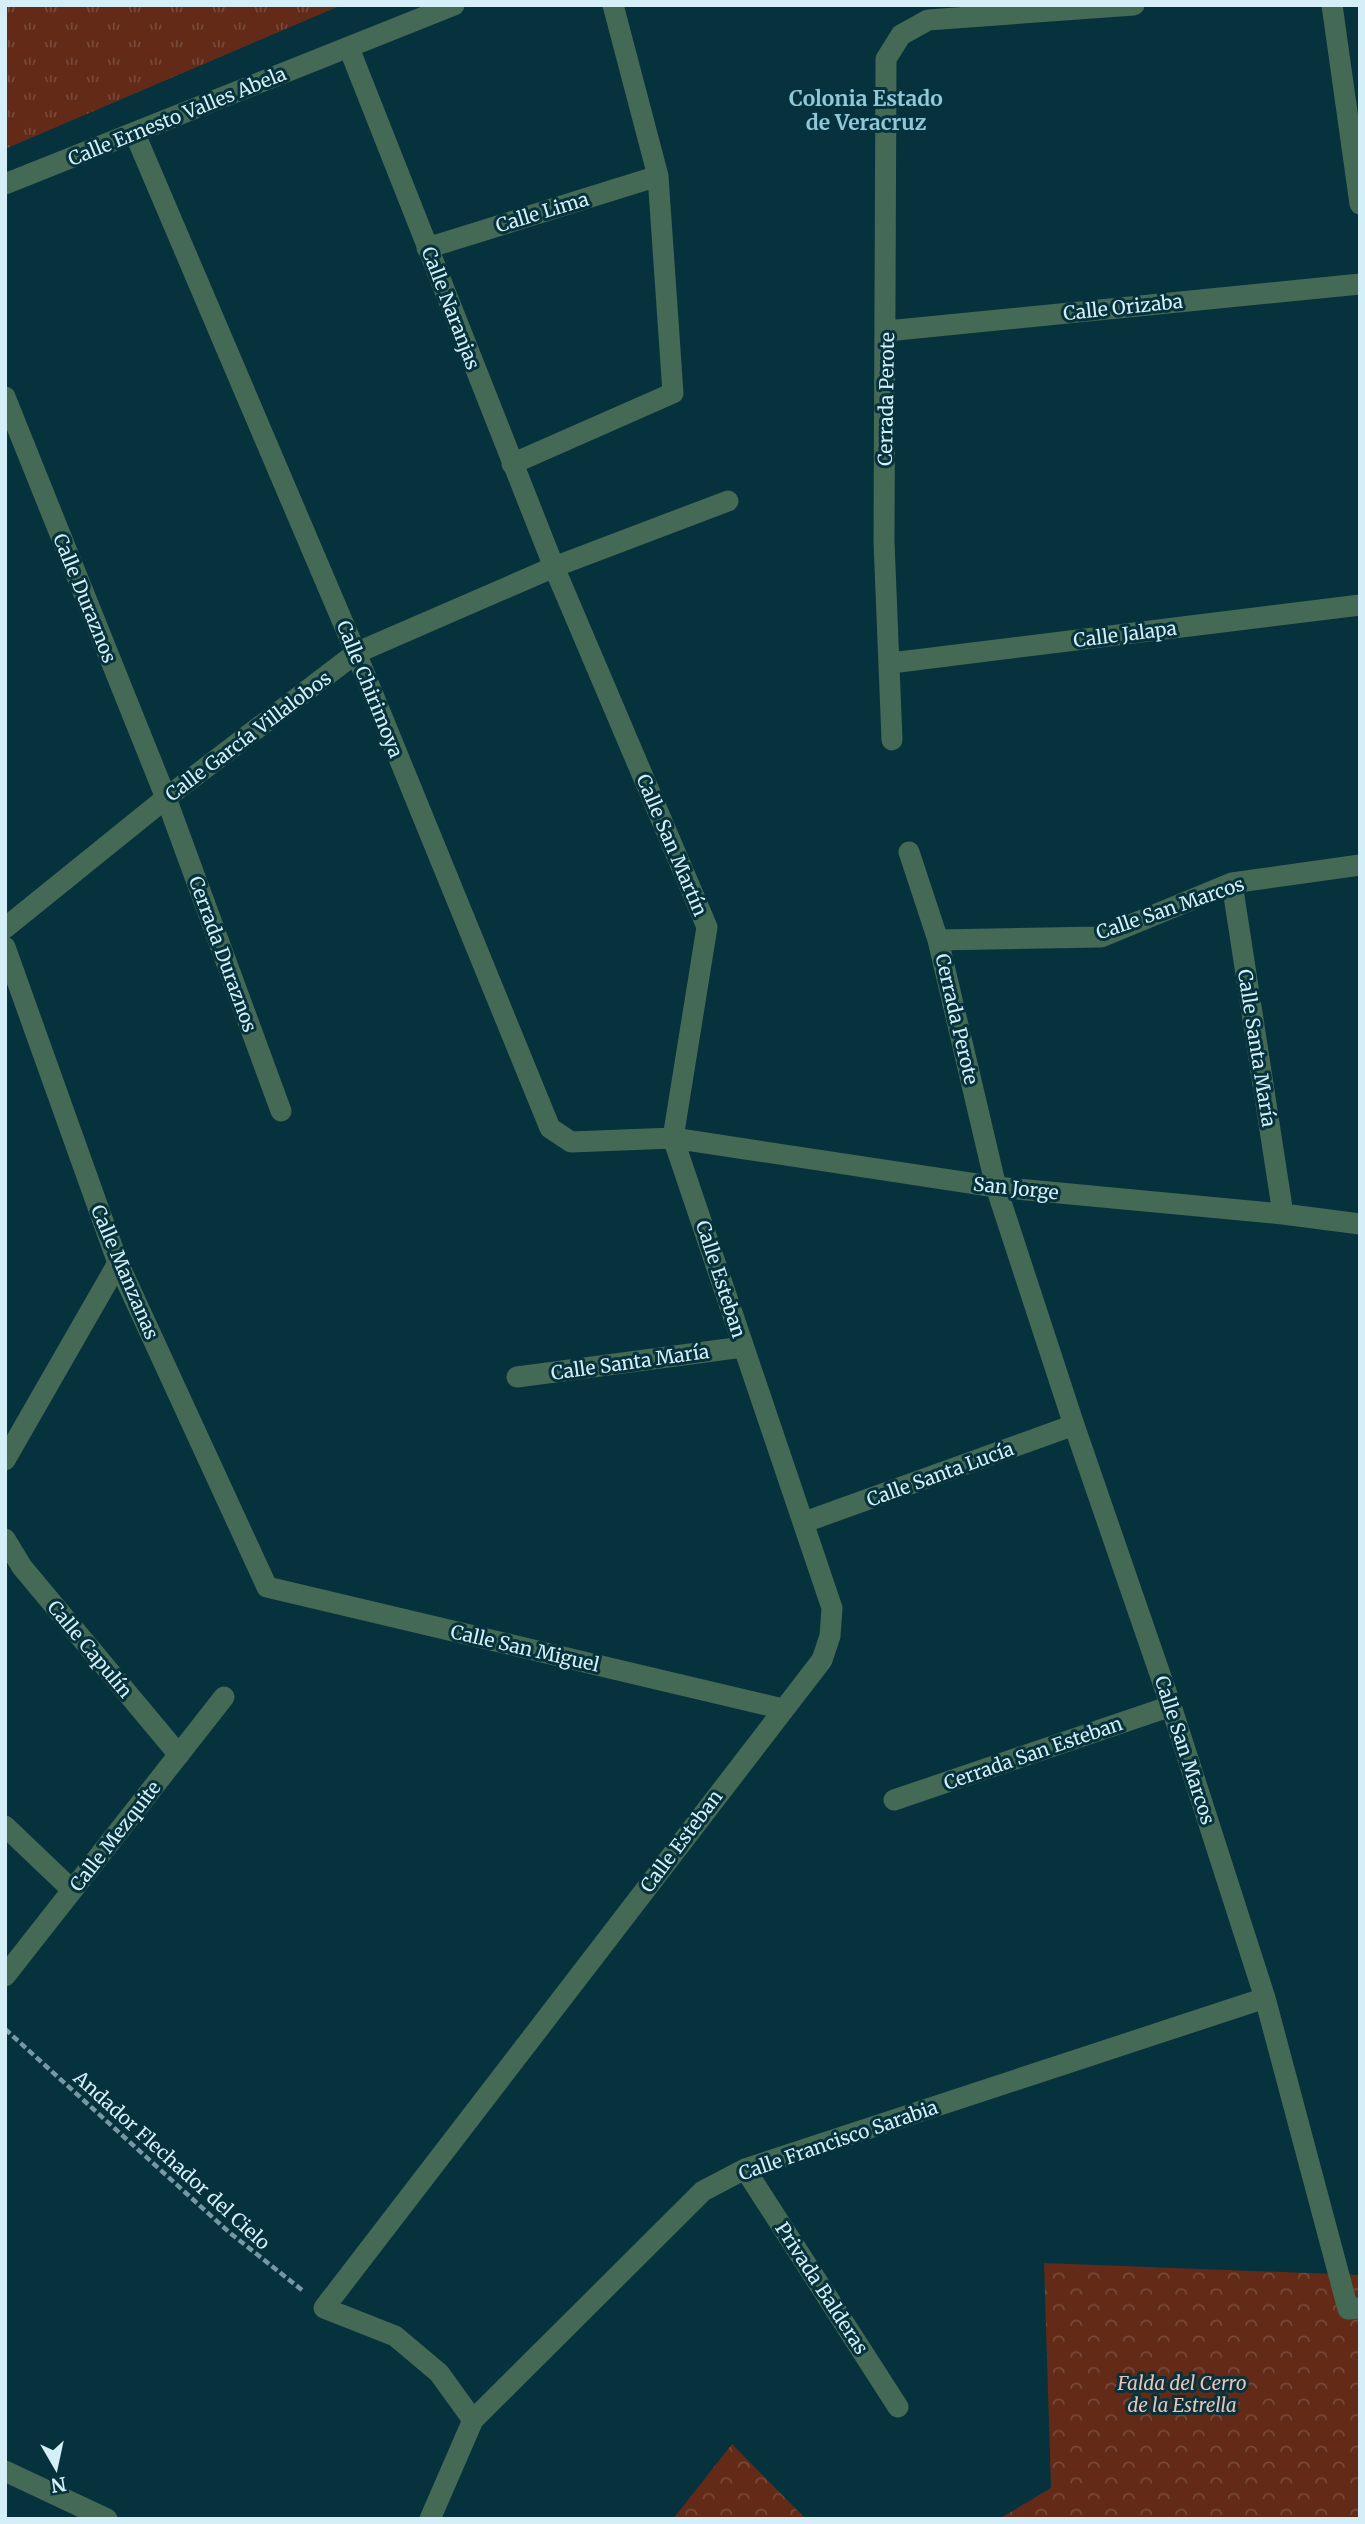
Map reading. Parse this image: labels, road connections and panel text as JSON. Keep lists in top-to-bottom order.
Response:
{
  "streets": {
    "street": [
      "Calle Ernesto Valles Abela",
      "Calle Lima",
      "Calle Orizaba",
      "Calle Naranjas",
      "Cerrada Perote",
      "Calle Duraznos",
      "Calle Jalapa",
      "Calle Chirimoya",
      "Calle García Villalobos",
      "Calle San Martín",
      "Calle San Marcos",
      "Cerrada Duraznos",
      "Calle Santa María",
      "San Jorge",
      "Calle Manzanas",
      "Calle Esteban",
      "Calle Santa Lucía",
      "Calle San Miguel",
      "Calle Capulín",
      "Cerrada San Esteban",
      "Calle Mezquite",
      "Calle Francisco Sarabia",
      "Privada Balderas"
    ],
    "path": ["Andador Flechador del Cielo"]
  },
  "crossings": [
    ["Calle Ernesto Valles Abela", "Calle Naranjas"],
    ["Calle Ernesto Valles Abela", "Calle Chirimoya"],
    ["Calle Lima", "Calle Naranjas"],
    ["Calle Orizaba", "Cerrada Perote"],
    ["Calle Naranjas", "Calle García Villalobos"],
    ["Calle Naranjas", "Calle San Martín"],
    ["Cerrada Perote", "Calle Jalapa"],
    ["Cerrada Perote", "Calle San Marcos"],
    ["Cerrada Perote", "San Jorge"],
    ["Calle Duraznos", "Calle García Villalobos"],
    ["Calle Duraznos", "Cerrada Duraznos"],
    ["Calle Chirimoya", "Calle García Villalobos"],
    ["Calle Chirimoya", "Calle San Martín"],
    ["Calle Chirimoya", "San Jorge"],
    ["Calle Chirimoya", "Calle Esteban"],
    ["Calle García Villalobos", "Calle San Martín"],
    ["Calle García Villalobos", "Cerrada Duraznos"],
    ["Calle San Martín", "San Jorge"],
    ["Calle San Martín", "Calle Esteban"],
    ["Calle San Marcos", "Calle Santa María"],
    ["Calle San Marcos", "San Jorge"],
    ["Calle San Marcos", "Calle Santa Lucía"],
    ["Calle San Marcos", "Cerrada San Esteban"],
    ["Calle San Marcos", "Calle Francisco Sarabia"],
    ["Calle Santa María", "San Jorge"],
    ["Calle Santa María", "Calle Esteban"],
    ["San Jorge", "Calle Esteban"],
    ["Calle Manzanas", "Calle San Miguel"],
    ["Calle Esteban", "Calle Santa Lucía"],
    ["Calle Esteban", "Calle San Miguel"],
    ["Calle Esteban", "Andador Flechador del Cielo"],
    ["Calle Capulín", "Calle Mezquite"],
    ["Calle Francisco Sarabia", "Privada Balderas"]
  ],
  "districts": ["Colonia Estado de Veracruz"],
  "parks": ["Falda del Cerro de la Estrella"],
  "north": "bottom"
}
